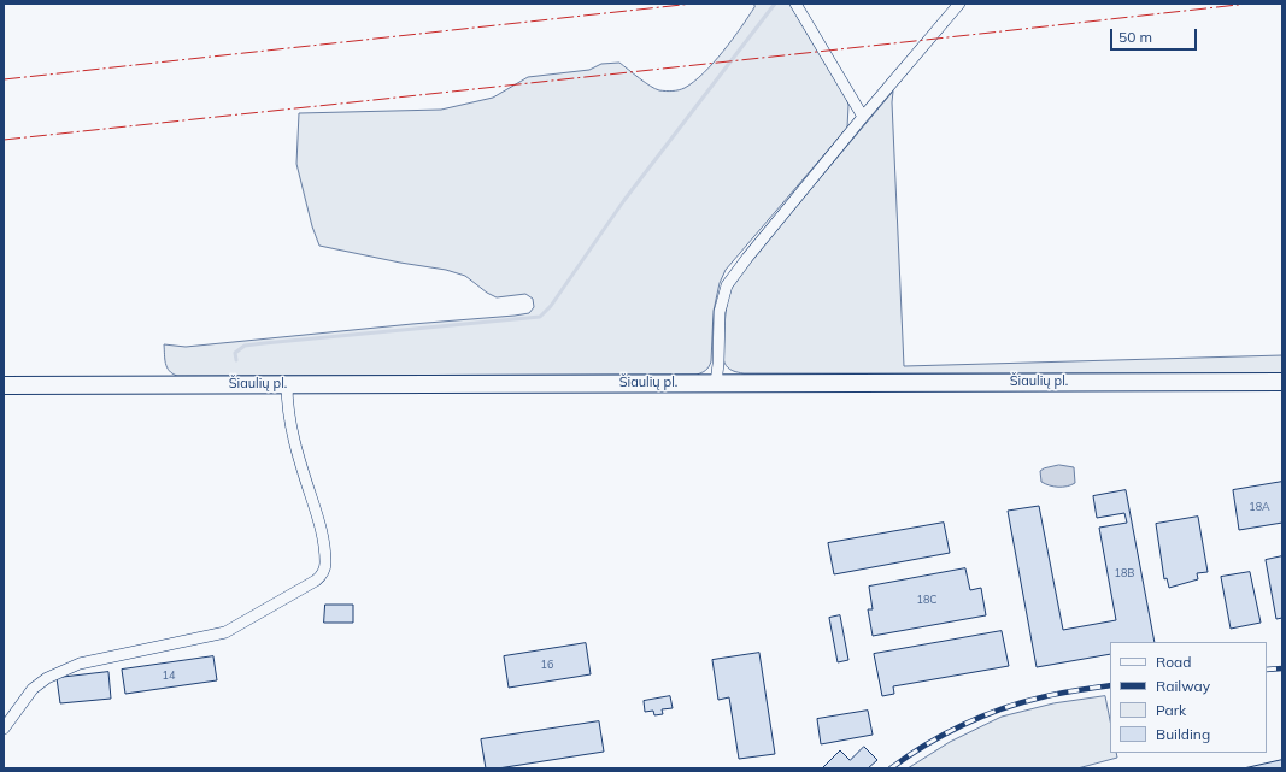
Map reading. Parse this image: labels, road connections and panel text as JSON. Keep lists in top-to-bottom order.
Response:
{
  "streets": {
    "highway": ["Šiaulių pl."]
  },
  "house_numbers": [
    "18A",
    "18B",
    "18C",
    "16",
    "14"
  ],
  "legend": [
    "Road",
    "Railway",
    "Park",
    "Building"
  ],
  "scale_bar": "50 m"
}
